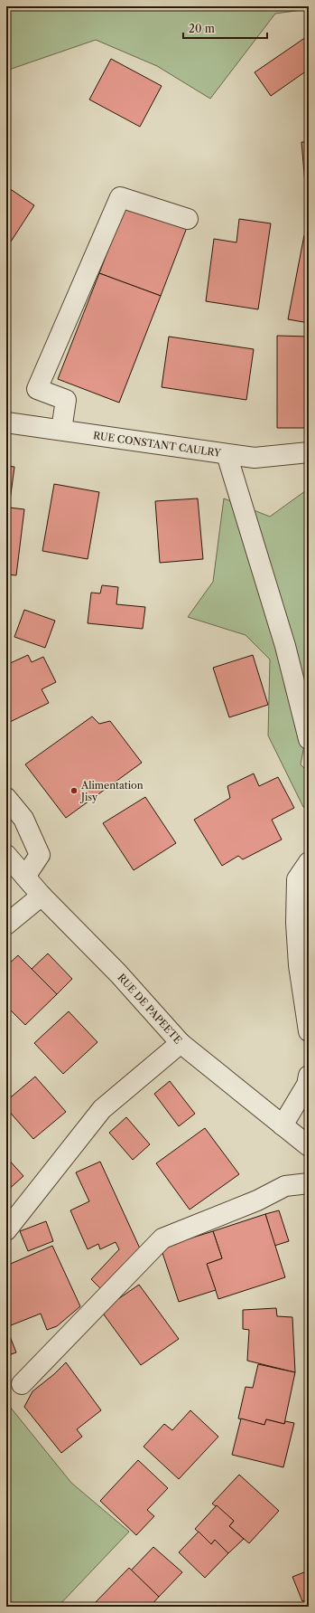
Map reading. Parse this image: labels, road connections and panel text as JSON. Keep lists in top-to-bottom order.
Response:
{
  "streets": {
    "street": ["RUE CONSTANT CAULRY", "RUE DE PAPEETE"]
  },
  "places": ["Alimentation Jisy"],
  "scale_bar": "20 m"
}
